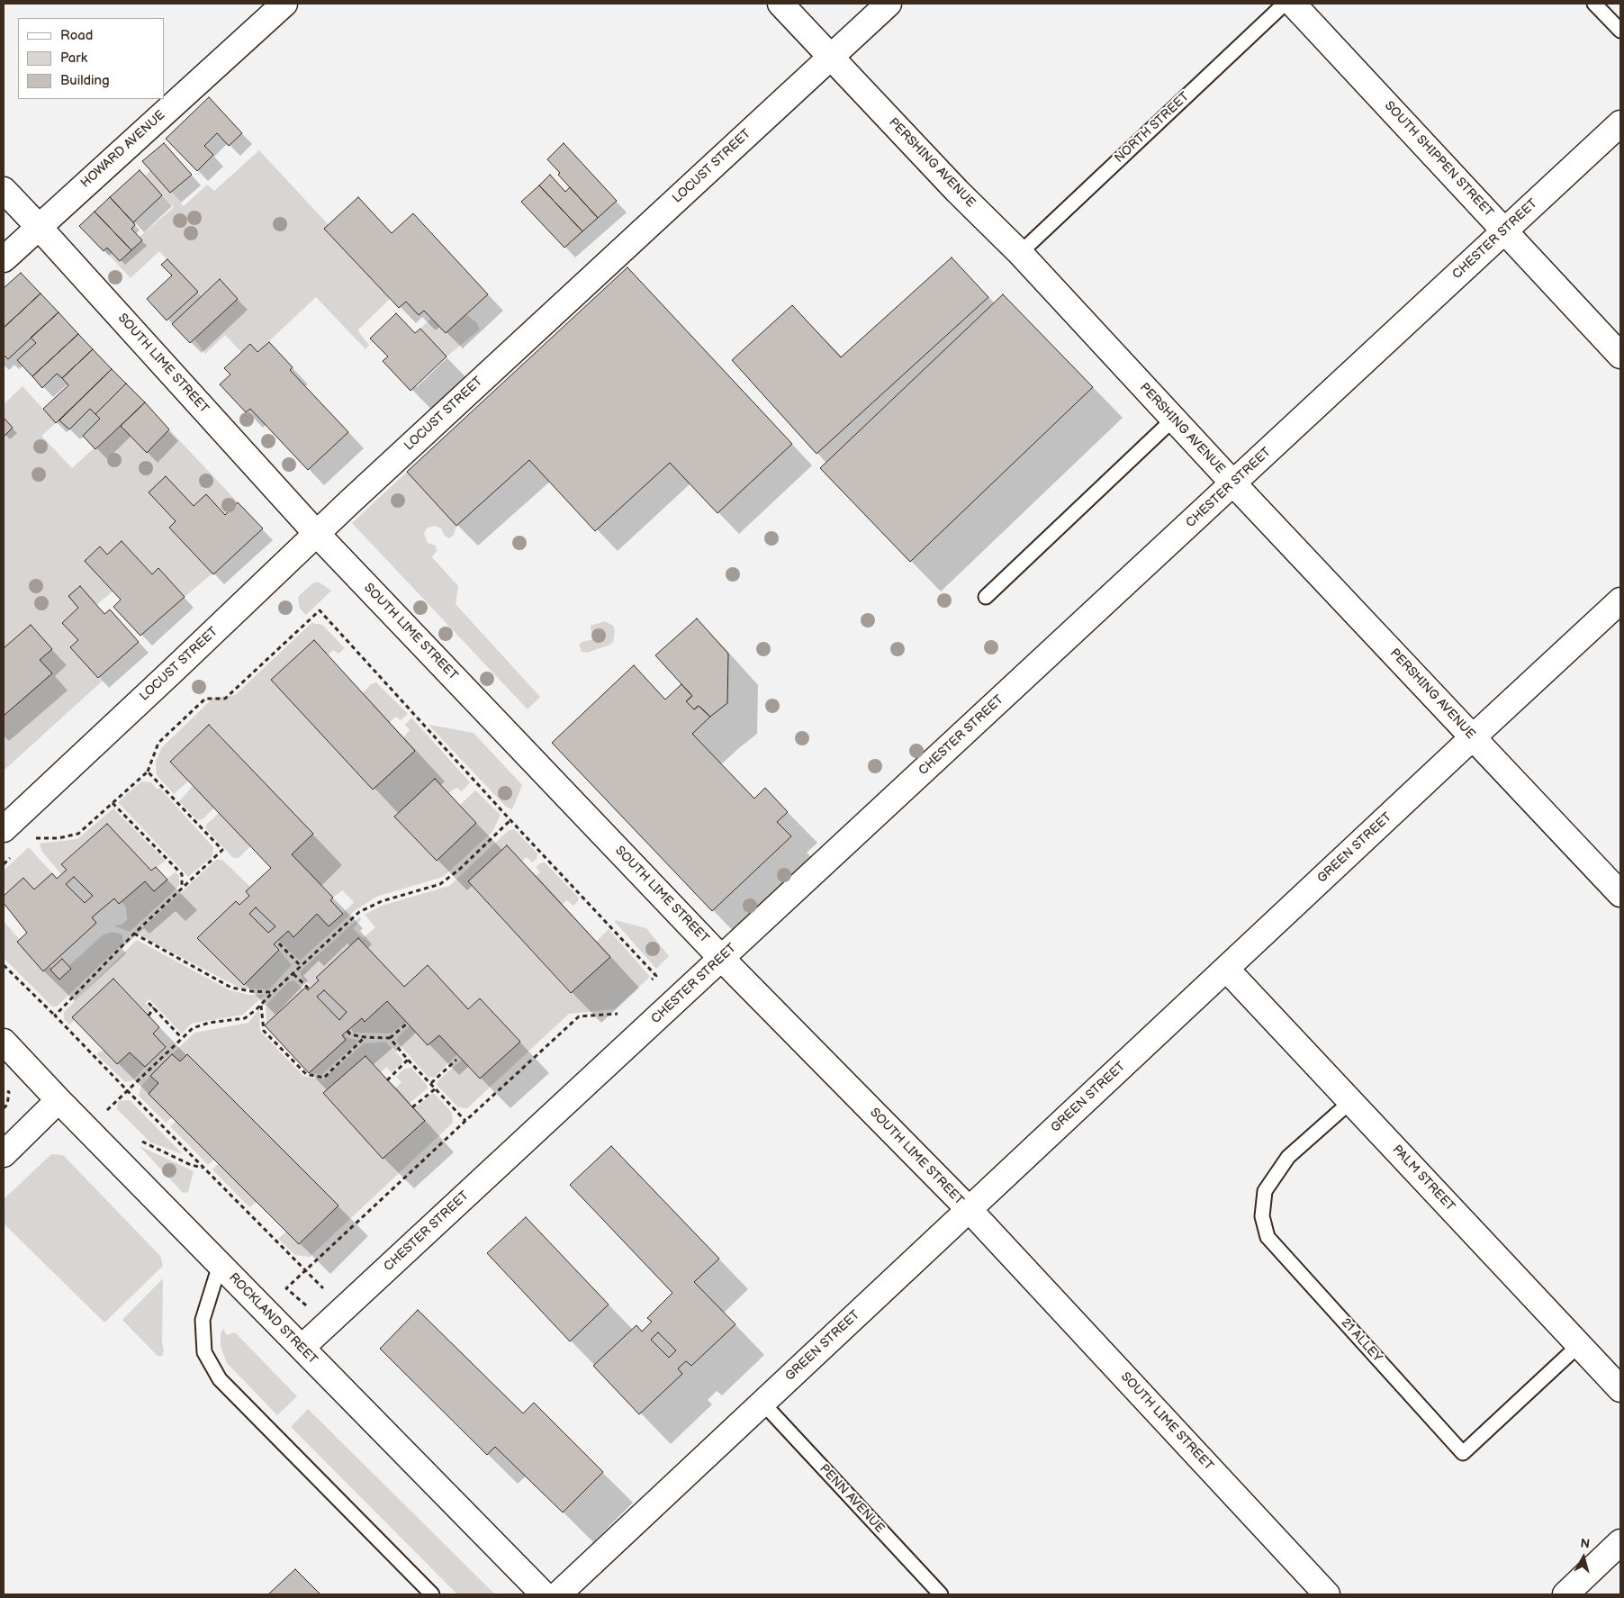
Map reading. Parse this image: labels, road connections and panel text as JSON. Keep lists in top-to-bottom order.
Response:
{
  "streets": {
    "street": [
      "HOWARD AVENUE",
      "SOUTH SHIPPEN STREET",
      "PERSHING AVENUE",
      "LOCUST STREET",
      "CHESTER STREET",
      "SOUTH LIME STREET",
      "GREEN STREET",
      "PALM STREET",
      "ROCKLAND STREET"
    ],
    "lane": ["NORTH STREET", "21 ALLEY", "PENN AVENUE"]
  },
  "crossings": [
    ["NORTH STREET", "PERSHING AVENUE"],
    ["HOWARD AVENUE", "SOUTH LIME STREET"],
    ["SOUTH SHIPPEN STREET", "CHESTER STREET"],
    ["PERSHING AVENUE", "LOCUST STREET"],
    ["PERSHING AVENUE", "CHESTER STREET"],
    ["PERSHING AVENUE", "GREEN STREET"],
    ["LOCUST STREET", "SOUTH LIME STREET"],
    ["CHESTER STREET", "SOUTH LIME STREET"],
    ["CHESTER STREET", "ROCKLAND STREET"],
    ["SOUTH LIME STREET", "GREEN STREET"],
    ["GREEN STREET", "PALM STREET"],
    ["GREEN STREET", "PENN AVENUE"],
    ["PALM STREET", "21 ALLEY"]
  ],
  "legend": ["Road", "Park", "Building"],
  "north": "top"
}
